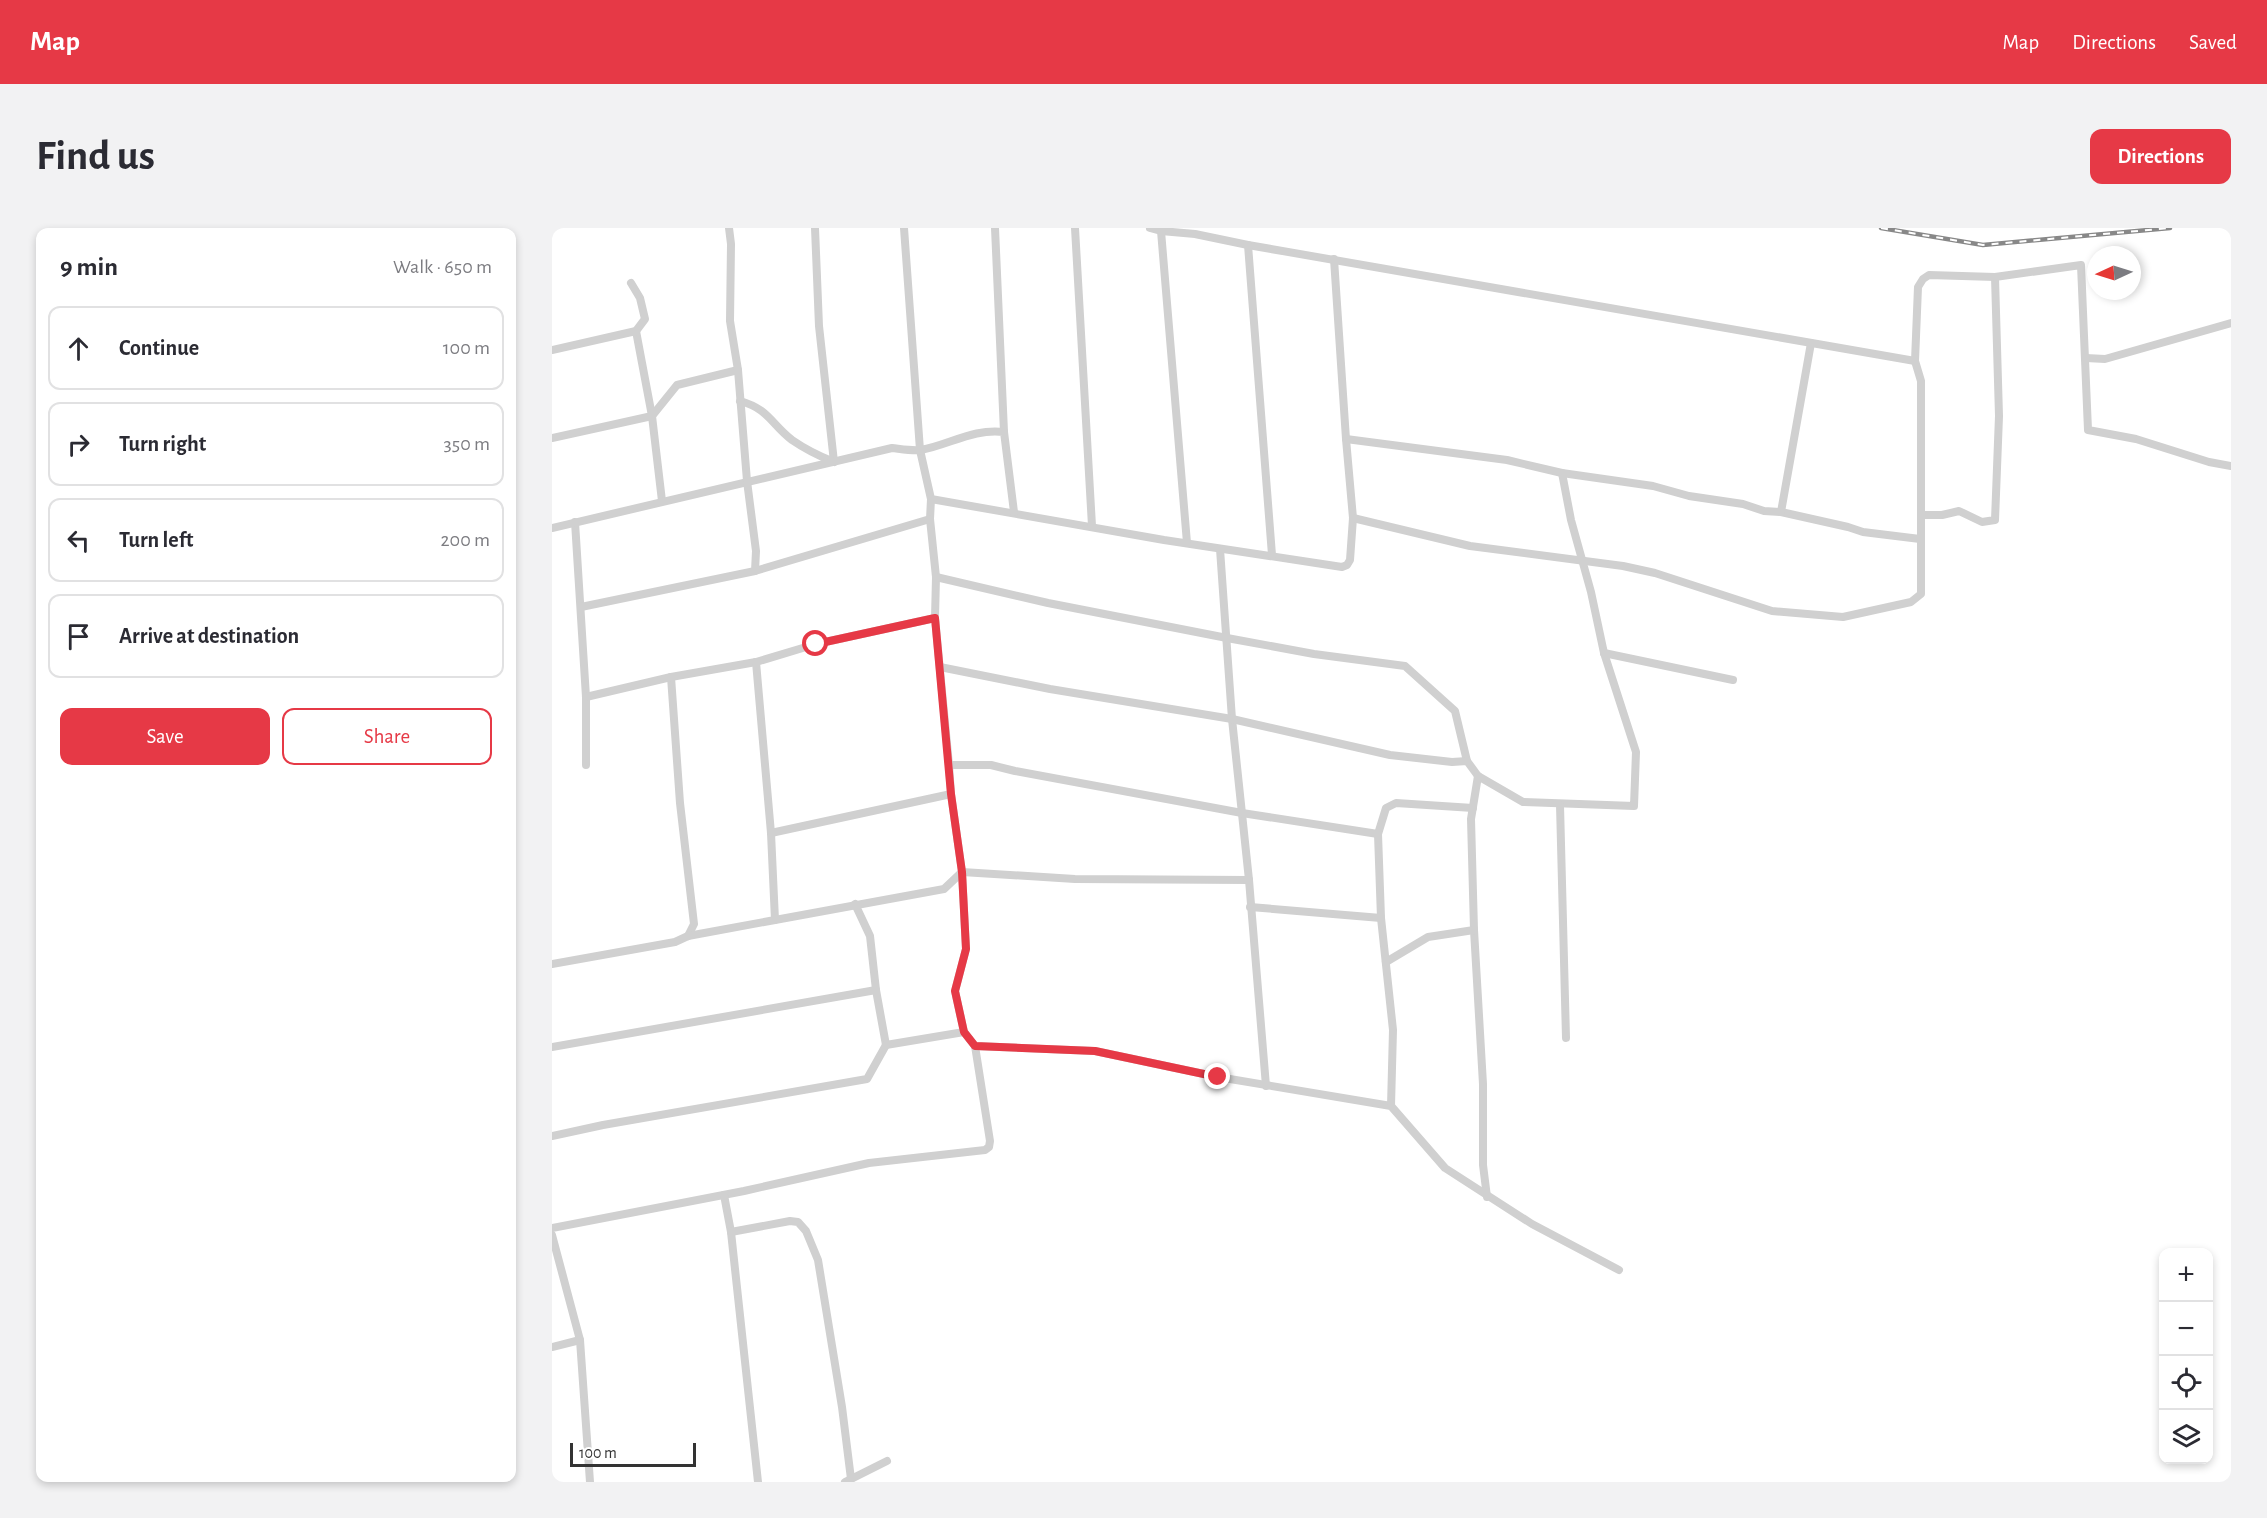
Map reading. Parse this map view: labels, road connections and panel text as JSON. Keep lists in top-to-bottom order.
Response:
{
  "scale_bar": "100 m",
  "north": "left",
  "page": {
    "header": "Map",
    "nav": ["Map", "Directions", "Saved"],
    "buttons": [
      "Directions",
      ["Save", "Share"]
    ],
    "title": "Find us",
    "heading": ["9 min", "Walk · 650 m"],
    "list": [
      ["Continue", "100 m"],
      ["Turn right", "350 m"],
      ["Turn left", "200 m"],
      "Arrive at destination"
    ],
    "map_buttons": ["+", "−"],
    "scale": "100 m"
  }
}
